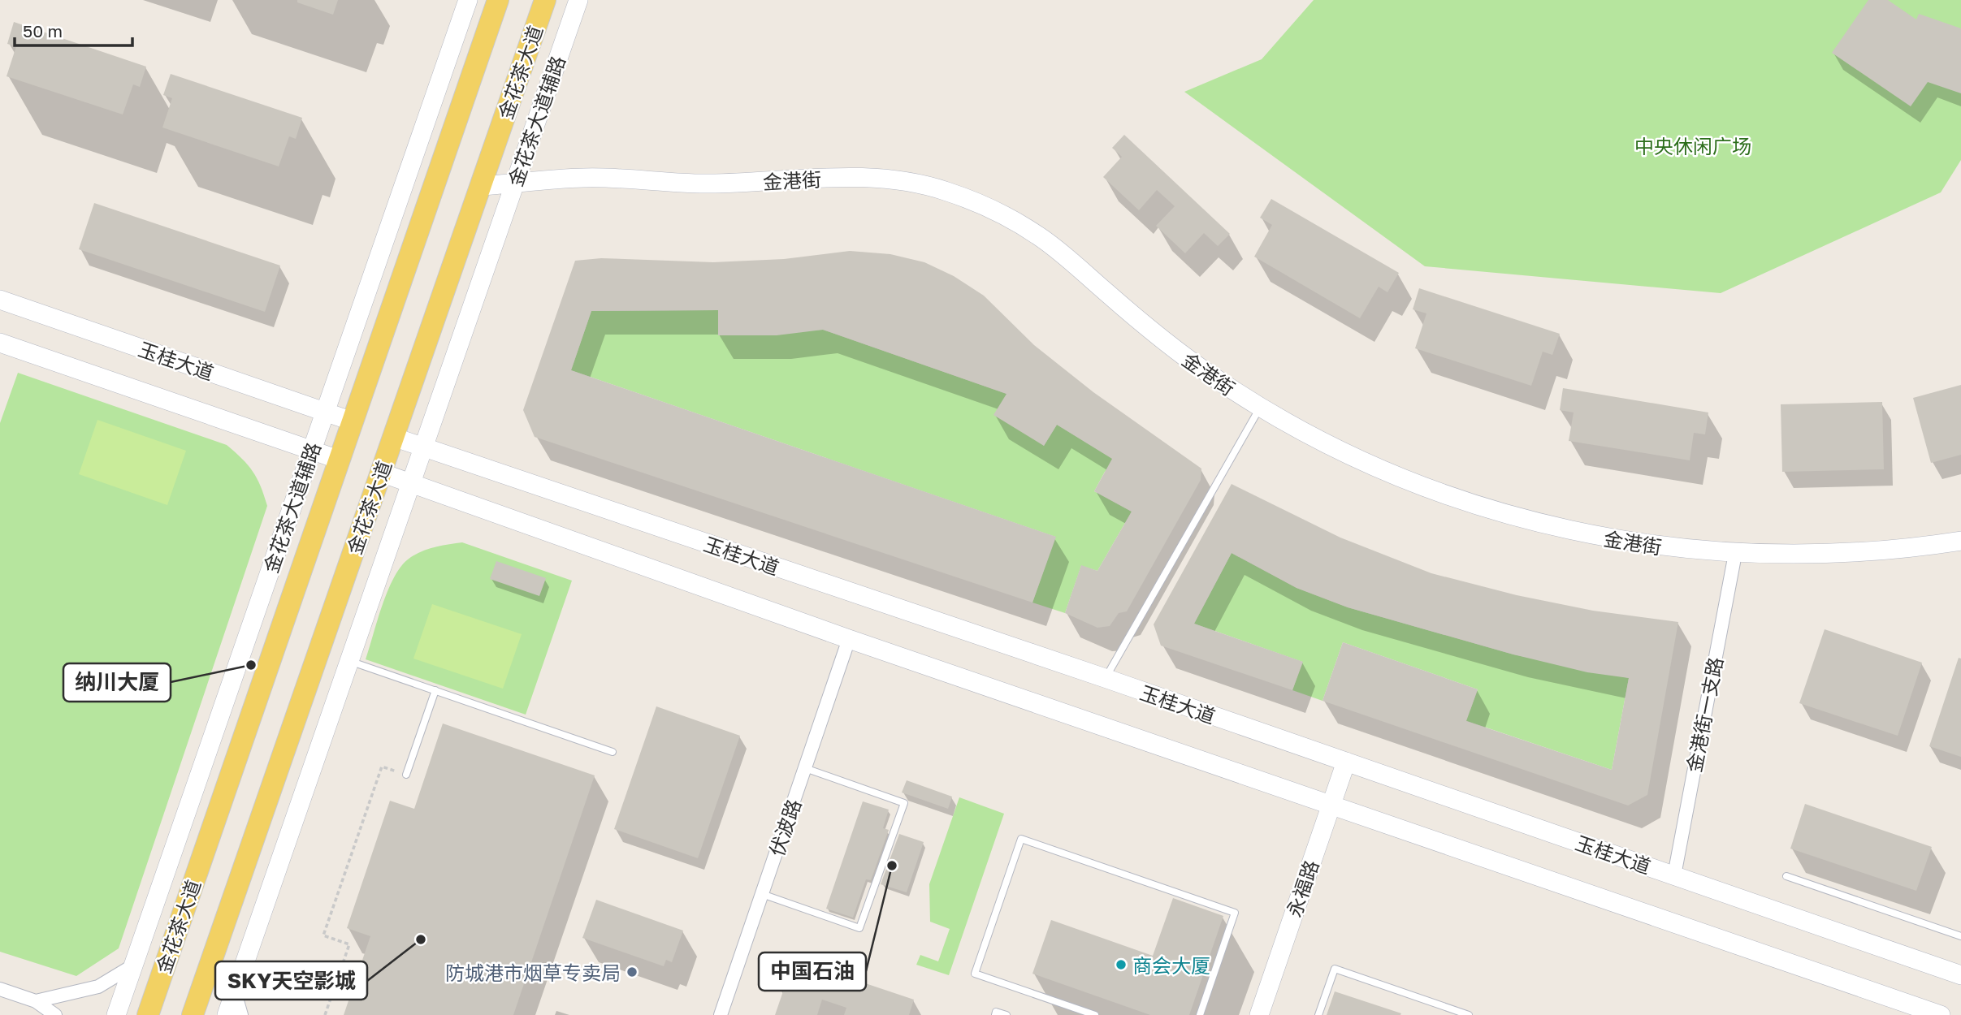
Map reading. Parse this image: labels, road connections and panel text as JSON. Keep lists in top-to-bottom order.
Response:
{
  "streets": {
    "main road": [
      "金花茶大道",
      "金花茶大道辅路",
      "金港街",
      "玉桂大道",
      "永福路"
    ],
    "street": ["金港街一支路", "伏波路"]
  },
  "crossings": [
    ["金花茶大道", "金港街"],
    ["金花茶大道", "玉桂大道"],
    ["金花茶大道辅路", "金港街"],
    ["金花茶大道辅路", "玉桂大道"],
    ["金港街", "金港街一支路"],
    ["玉桂大道", "金港街一支路"],
    ["玉桂大道", "永福路"]
  ],
  "parks": ["中央休闲广场"],
  "places": [
    "纳川大厦",
    "中国石油",
    "SKY天空影城",
    "商会大厦",
    "防城港市烟草专卖局"
  ],
  "scale_bar": "50 m"
}
